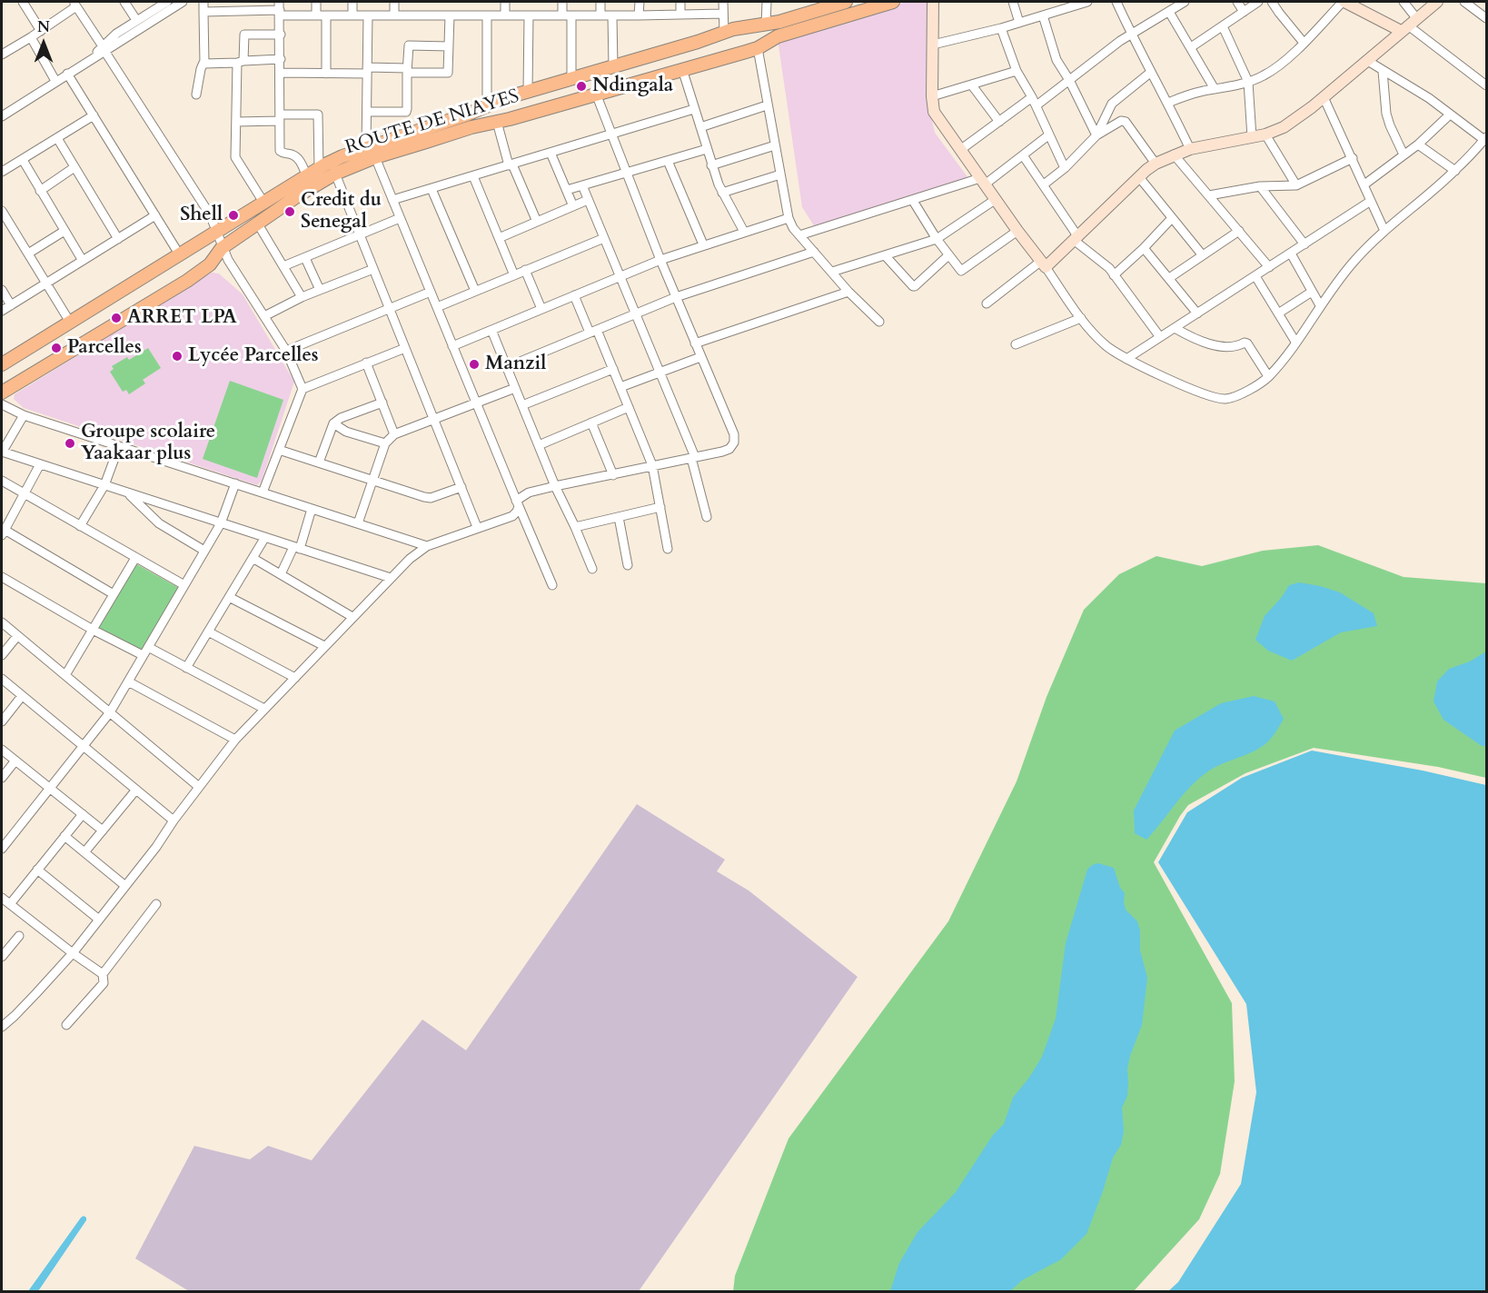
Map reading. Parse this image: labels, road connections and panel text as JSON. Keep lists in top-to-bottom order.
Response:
{
  "streets": {
    "main road": ["ROUTE DE NIAYES"]
  },
  "places": [
    "Ndingala",
    "Credit du Senegal",
    "Shell",
    "ARRET LPA",
    "Parcelles",
    "Lycée Parcelles",
    "Manzil",
    "Groupe scolaire Yaakaar plus"
  ],
  "north": "top"
}
